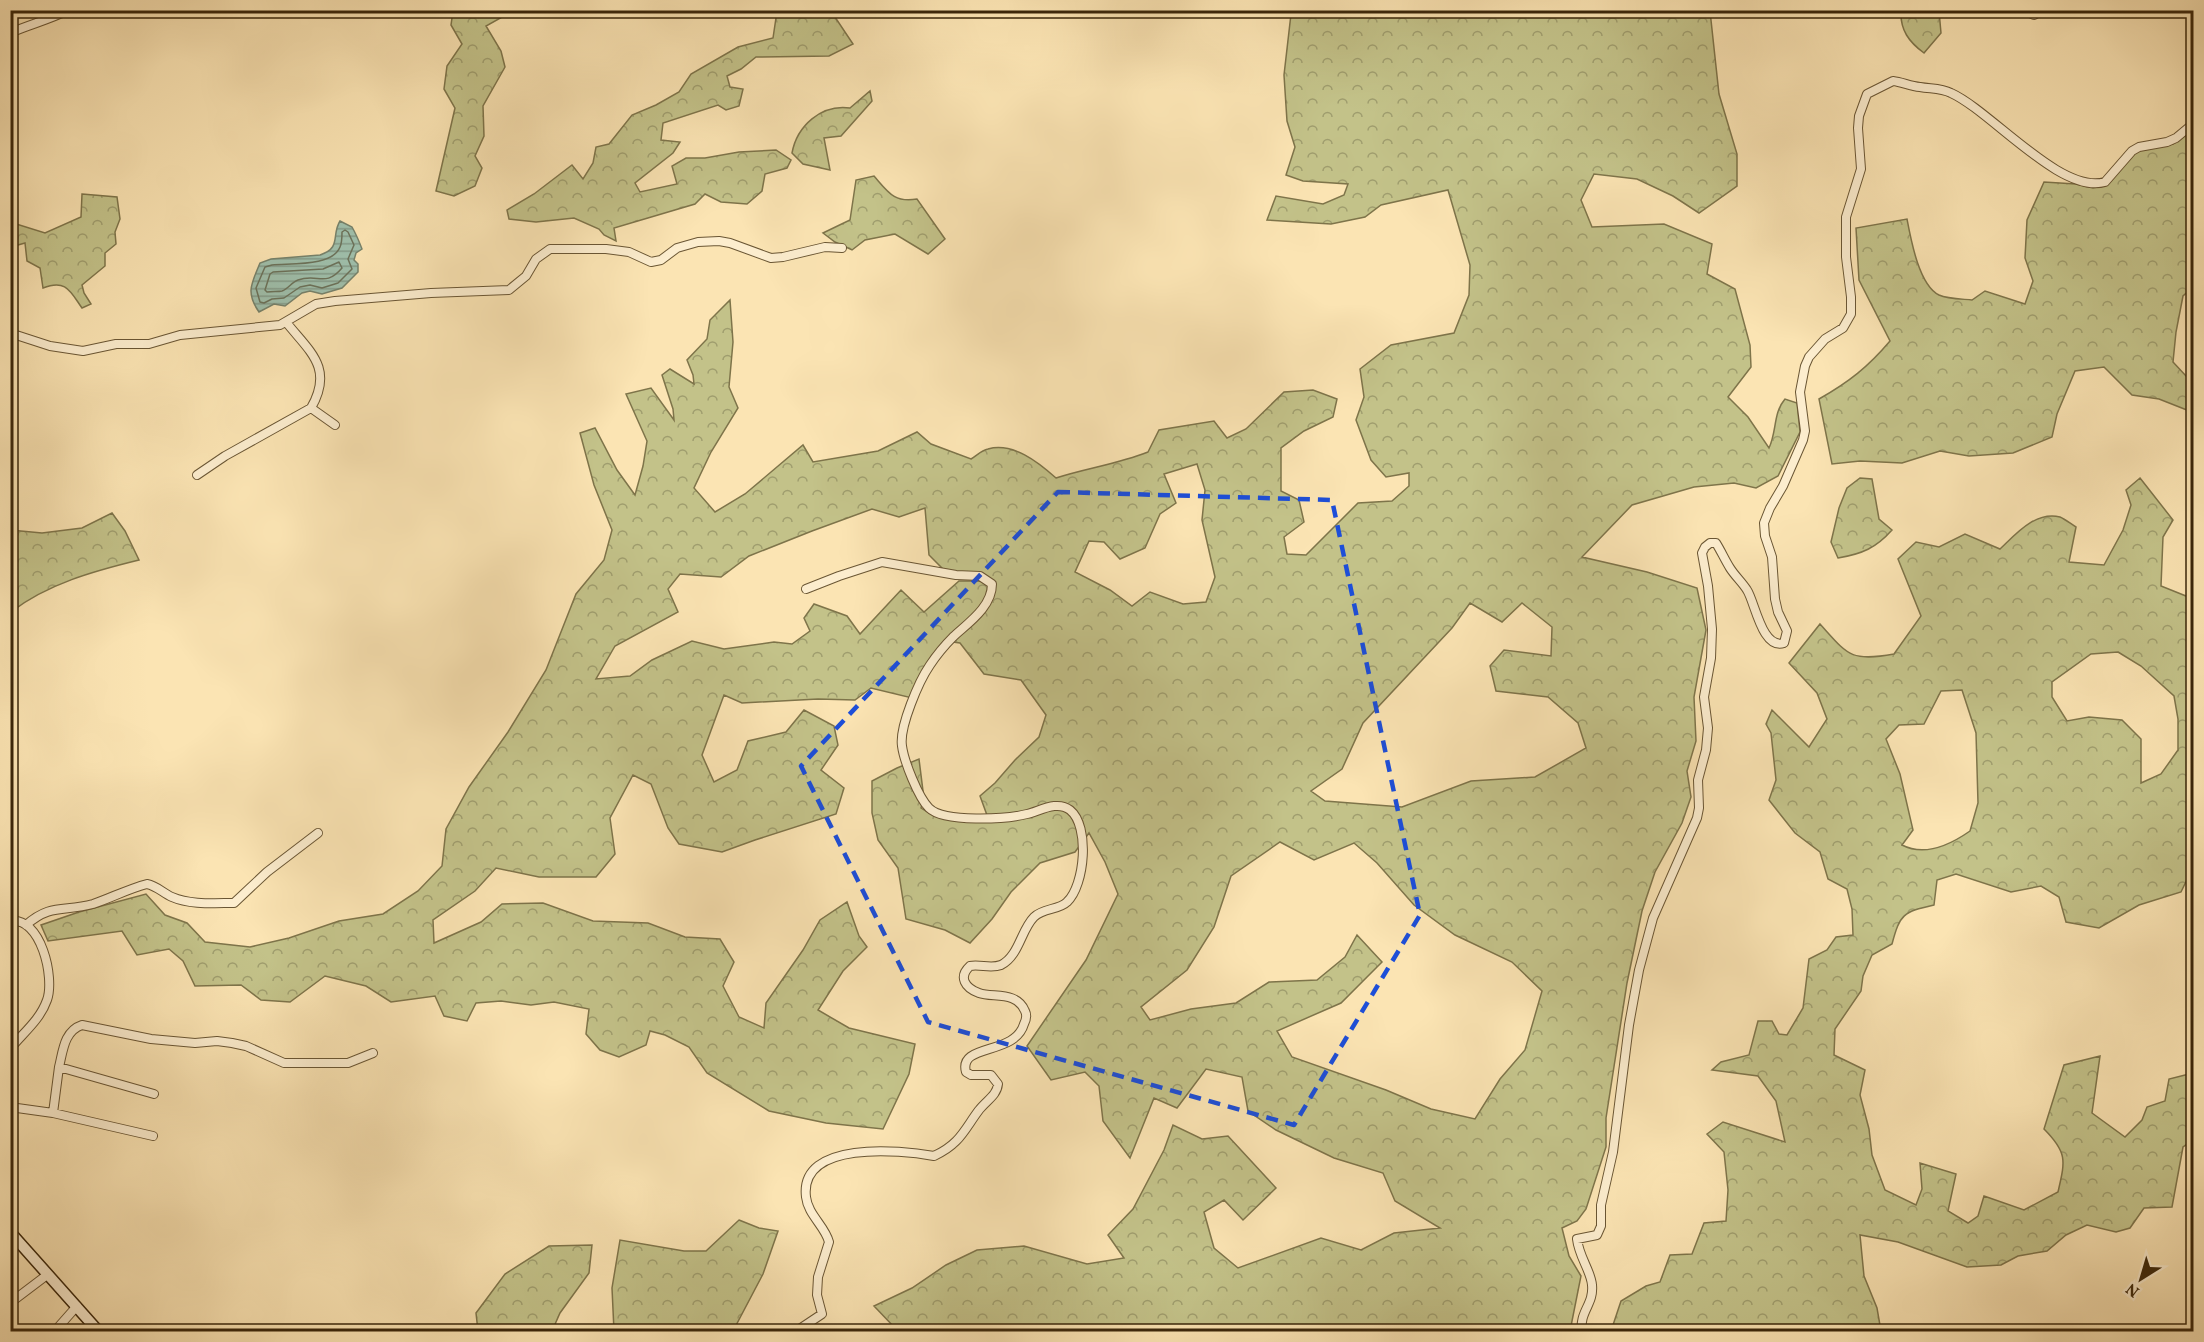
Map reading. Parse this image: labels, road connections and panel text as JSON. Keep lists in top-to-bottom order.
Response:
{
  "north": "bottom left"
}
